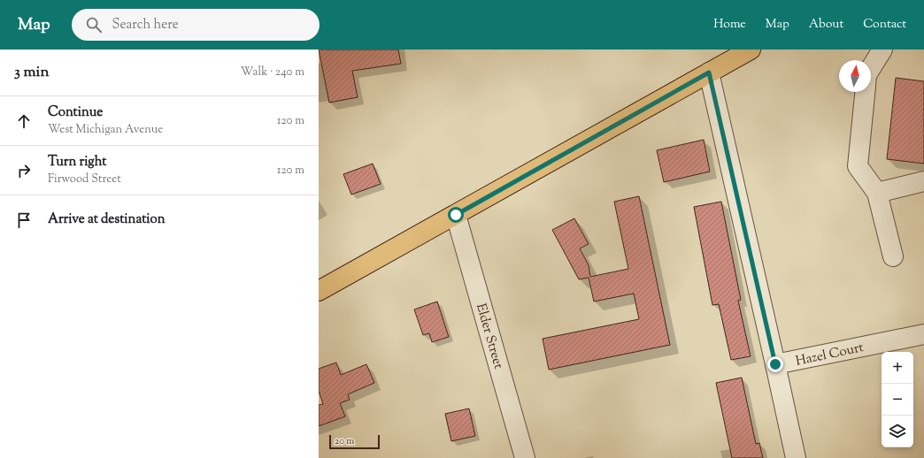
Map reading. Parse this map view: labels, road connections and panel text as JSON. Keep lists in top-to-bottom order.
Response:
{
  "streets": {
    "street": ["Elder Street", "Hazel Court"]
  },
  "scale_bar": "20 m",
  "north": "top",
  "page": {
    "header": "Map",
    "search": "Search here",
    "nav": [
      "Home",
      "Map",
      "About",
      "Contact"
    ],
    "heading": ["3 min", "Walk · 240 m"],
    "list": [
      ["Continue", "West Michigan Avenue", "120 m"],
      ["Turn right", "Firwood Street", "120 m"],
      "Arrive at destination"
    ],
    "map_buttons": ["+", "−"],
    "scale": "20 m"
  }
}
